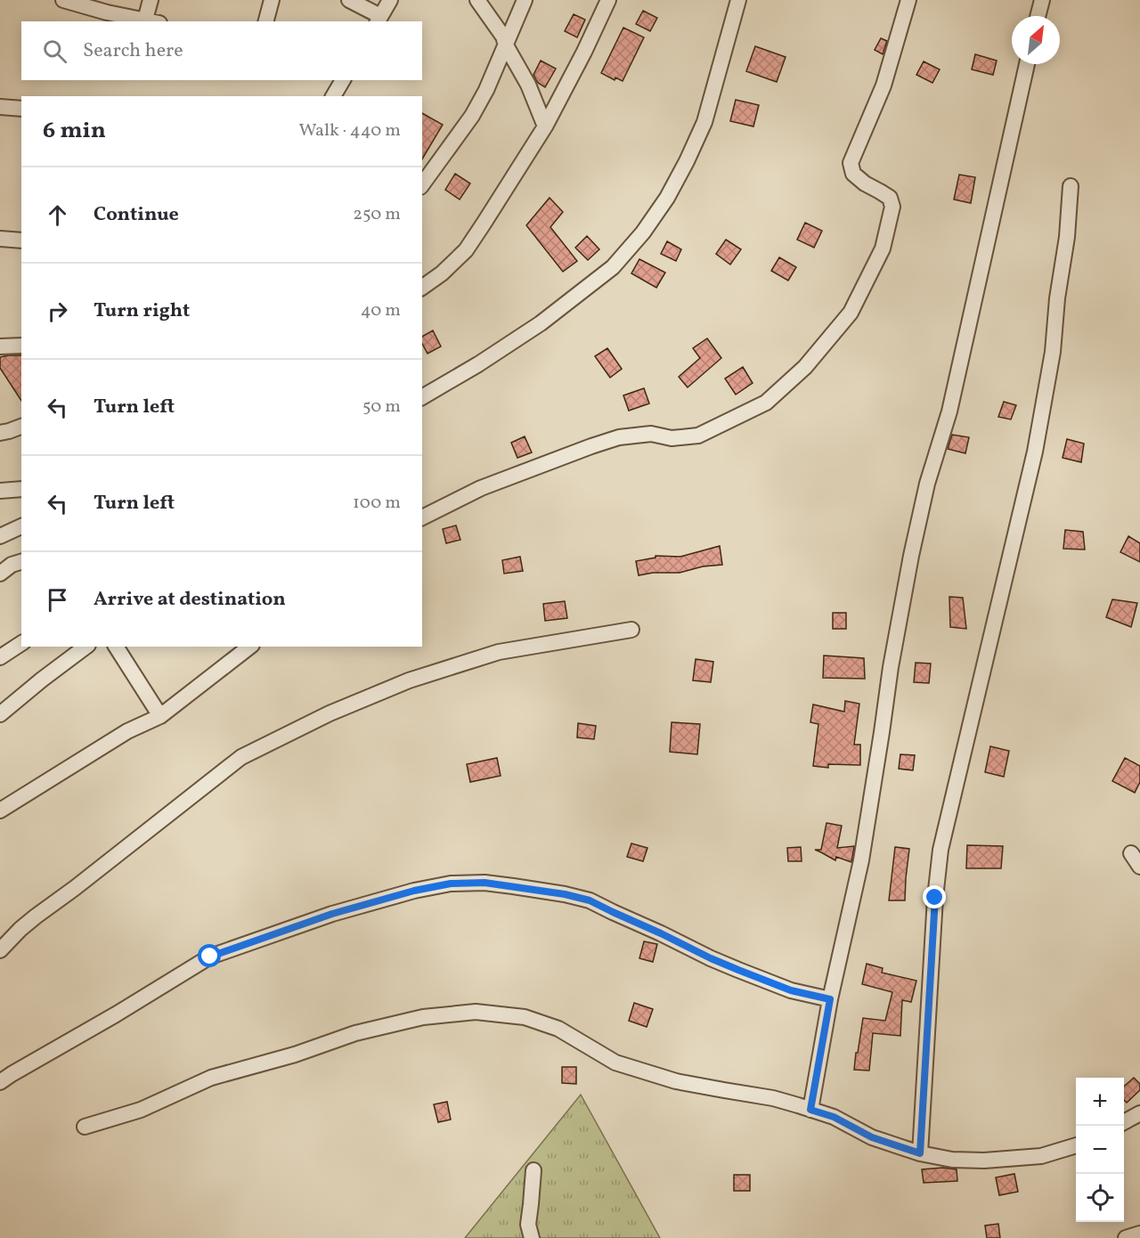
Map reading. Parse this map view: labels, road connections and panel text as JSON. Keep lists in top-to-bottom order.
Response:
{
  "north": "top right",
  "page": {
    "search": "Search here",
    "heading": ["6 min", "Walk · 440 m"],
    "list": [
      ["Continue", "250 m"],
      ["Turn right", "40 m"],
      ["Turn left", "50 m"],
      ["Turn left", "100 m"],
      "Arrive at destination"
    ],
    "map_buttons": ["+", "−"]
  }
}
